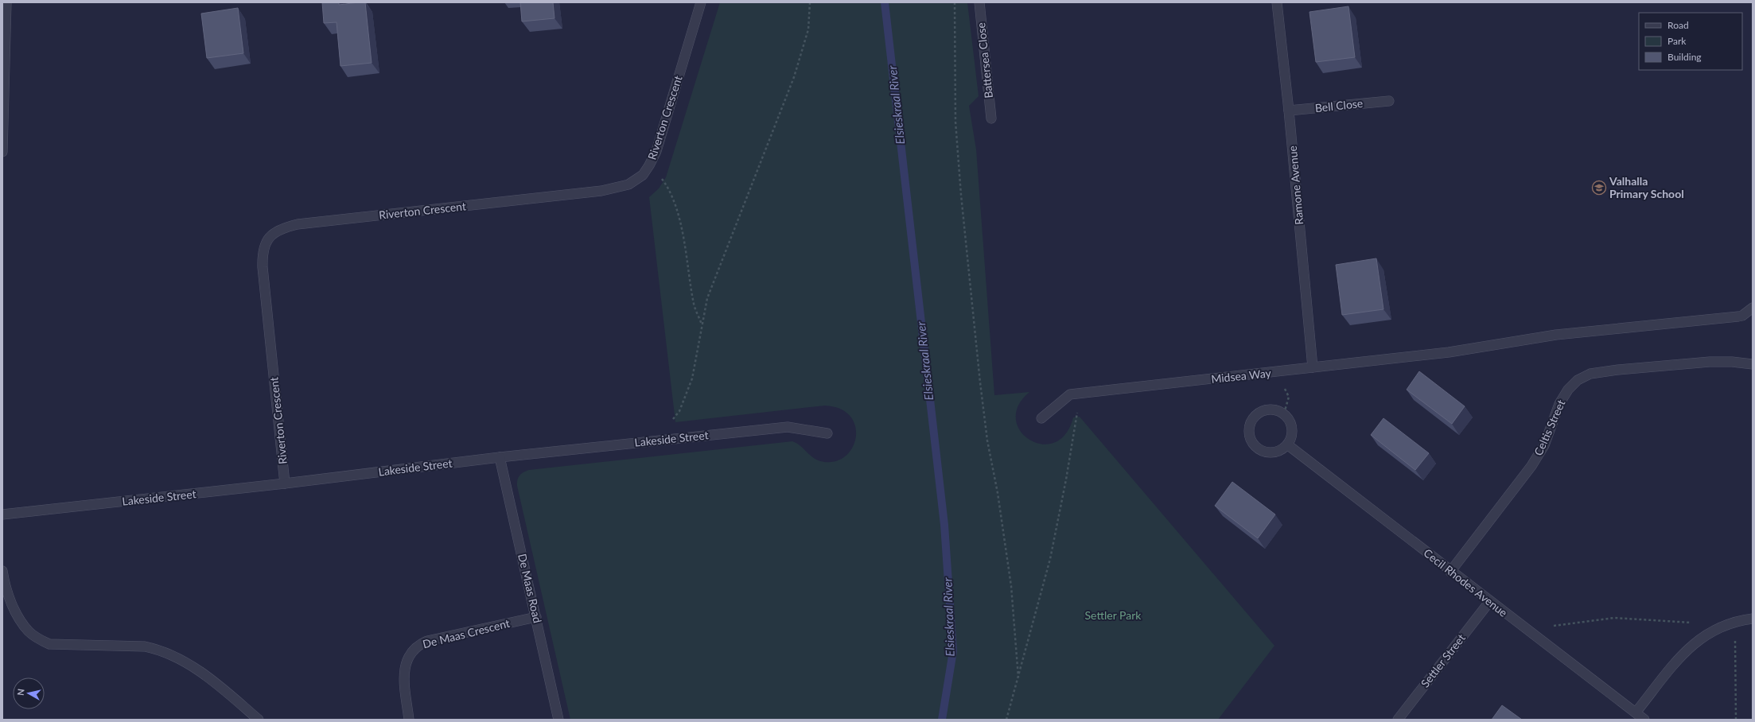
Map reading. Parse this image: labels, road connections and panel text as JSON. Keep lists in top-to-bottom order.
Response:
{
  "streets": {
    "street": [
      "Battersea Close",
      "Bell Close",
      "Riverton Crescent",
      "Ramone Avenue",
      "Midsea Way",
      "Celtis Street",
      "Lakeside Street",
      "Cecil Rhodes Avenue",
      "De Maas Road",
      "De Maas Crescent",
      "Settler Street"
    ]
  },
  "crossings": [
    ["Bell Close", "Ramone Avenue"],
    ["Riverton Crescent", "Lakeside Street"],
    ["Ramone Avenue", "Midsea Way"],
    ["Celtis Street", "Cecil Rhodes Avenue"],
    ["Lakeside Street", "De Maas Road"],
    ["Cecil Rhodes Avenue", "Settler Street"],
    ["De Maas Road", "De Maas Crescent"]
  ],
  "water": ["Elsieskraal River"],
  "parks": ["Settler Park"],
  "places": {
    "school or university": ["Valhalla Primary School"]
  },
  "legend": ["Road", "Park", "Building"],
  "north": "left"
}
